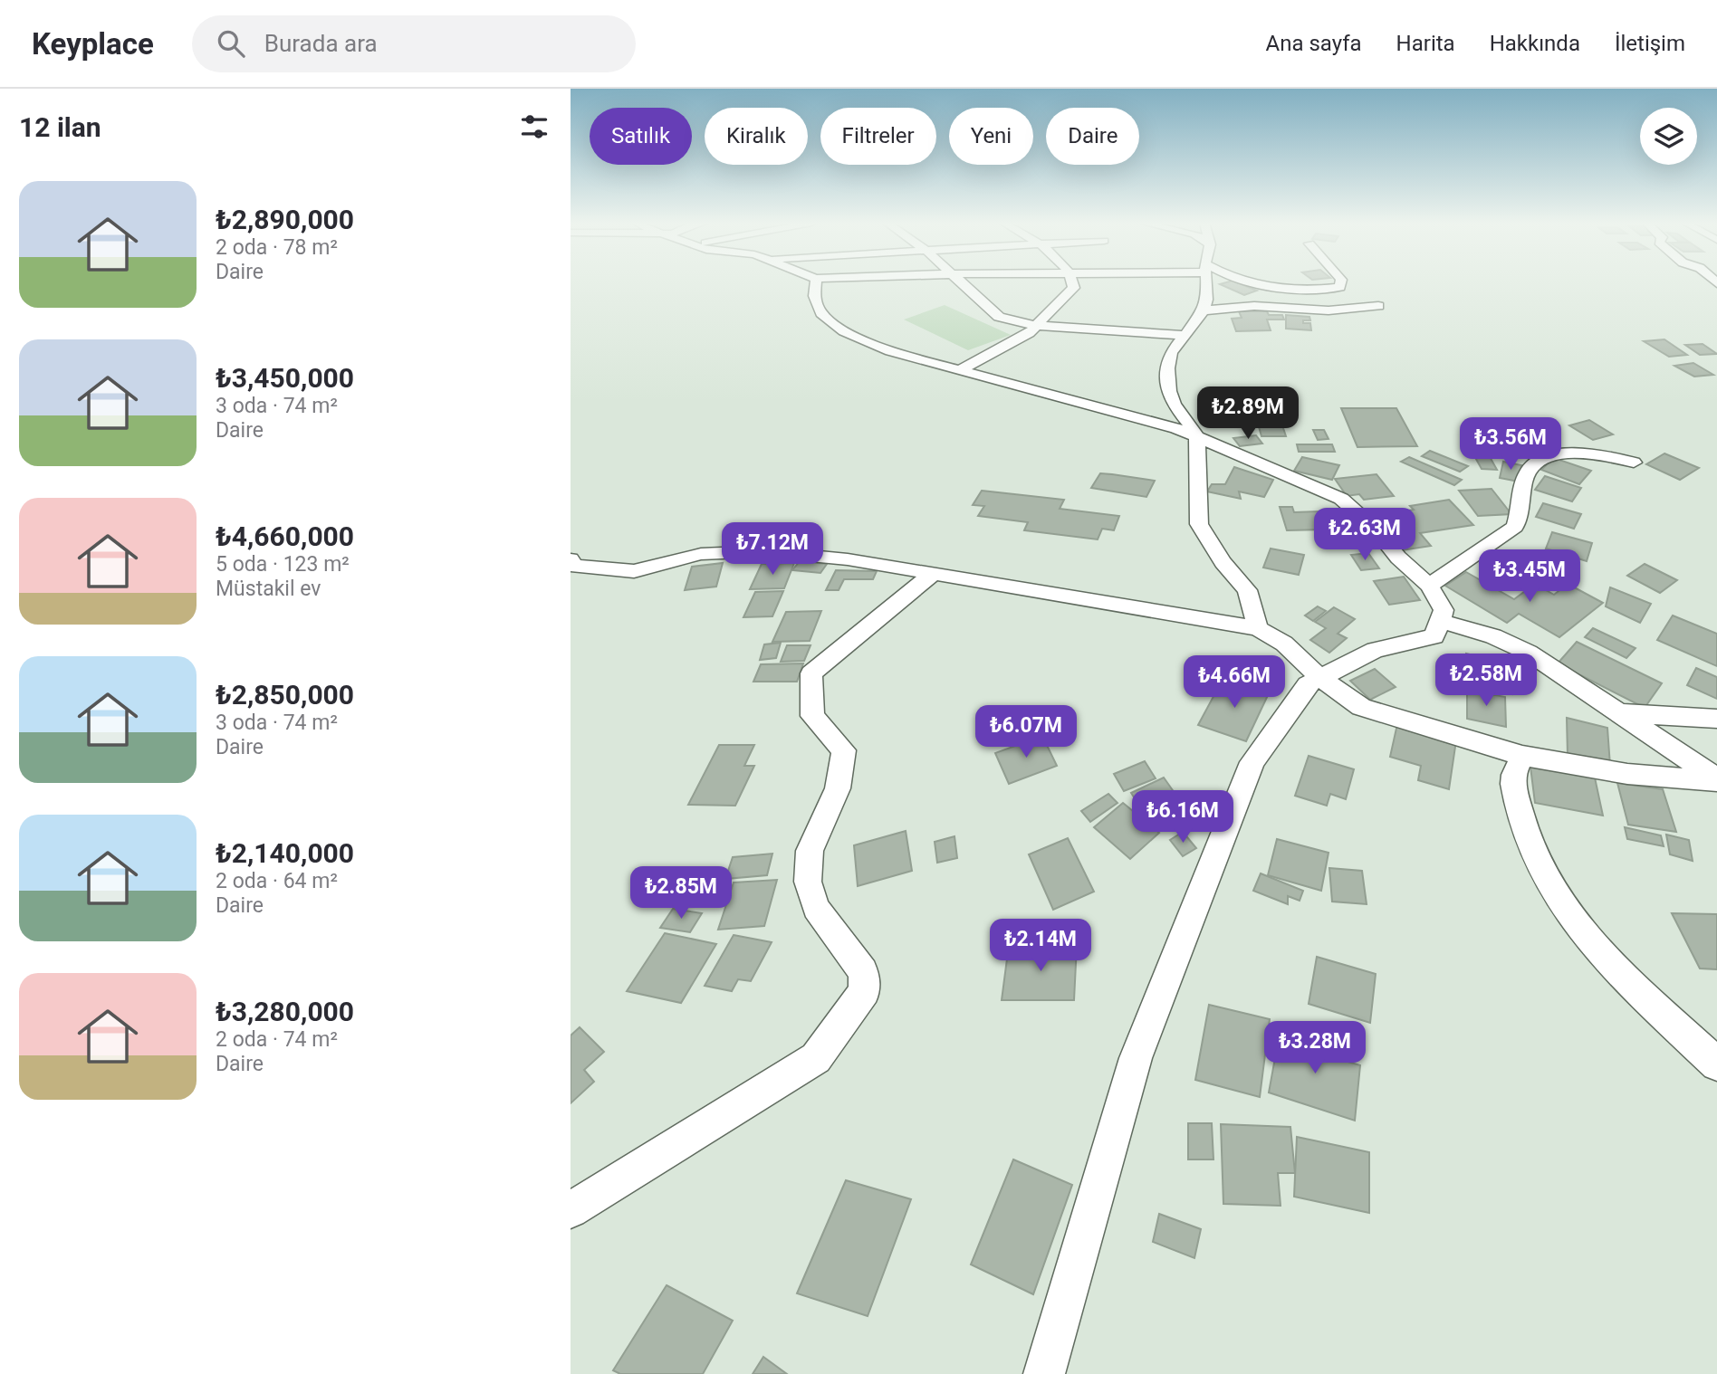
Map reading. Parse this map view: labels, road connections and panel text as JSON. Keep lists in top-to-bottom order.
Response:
{
  "page": {
    "header": "Keyplace",
    "search": "Burada ara",
    "nav": [
      "Ana sayfa",
      "Harita",
      "Hakkında",
      "İletişim"
    ],
    "heading": "12 ilan",
    "chip": [
      "Satılık",
      "Kiralık",
      "Filtreler",
      "Yeni",
      "Daire"
    ],
    "list": [
      {
        "name": "₺2,890,000",
        "note": "2 oda · 78 m² · Daire"
      },
      {
        "name": "₺3,450,000",
        "note": "3 oda · 74 m² · Daire"
      },
      {
        "name": "₺4,660,000",
        "note": "5 oda · 123 m² · Müstakil ev"
      },
      {
        "name": "₺2,850,000",
        "note": "3 oda · 74 m² · Daire"
      },
      {
        "name": "₺2,140,000",
        "note": "2 oda · 64 m² · Daire"
      },
      {
        "name": "₺3,280,000",
        "note": "2 oda · 74 m² · Daire"
      }
    ],
    "price": [
      "₺2.89M",
      "₺3.56M",
      "₺2.63M",
      "₺7.12M",
      "₺3.45M",
      "₺2.58M",
      "₺4.66M",
      "₺6.07M",
      "₺6.16M",
      "₺2.85M",
      "₺2.14M",
      "₺3.28M"
    ]
  }
}
